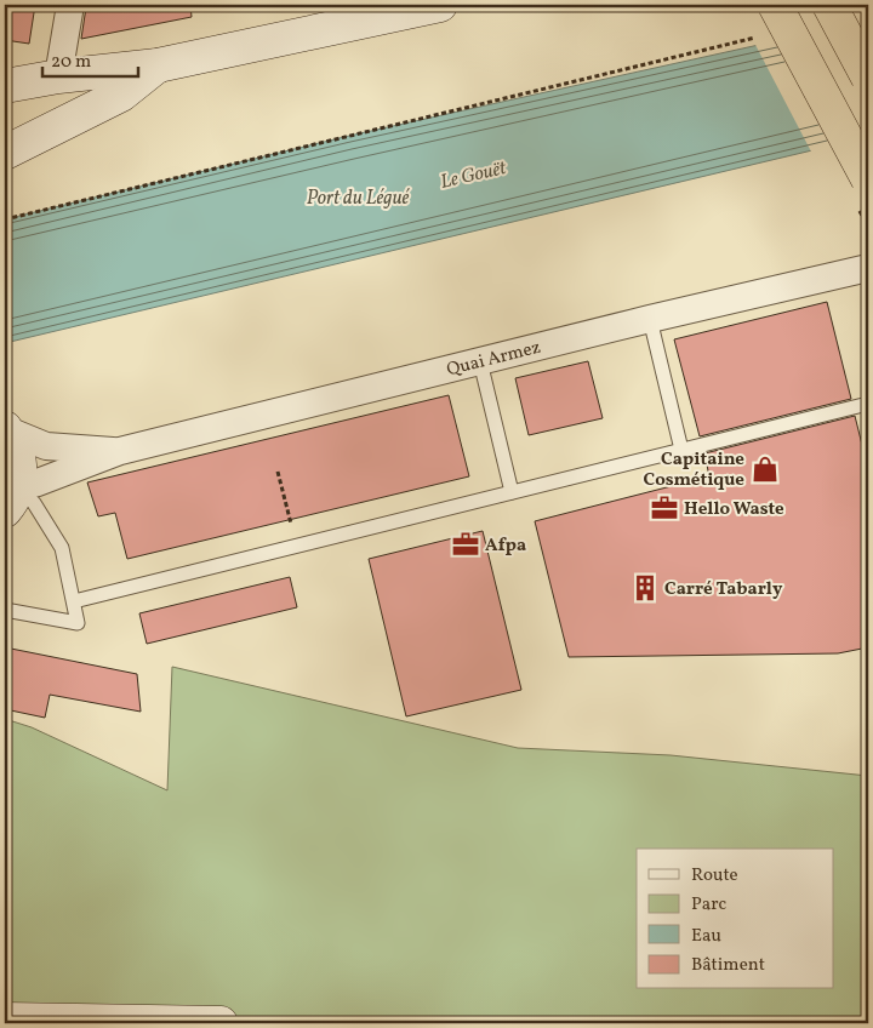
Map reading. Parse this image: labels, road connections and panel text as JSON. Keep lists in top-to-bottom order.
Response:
{
  "streets": {
    "street": ["Quai Armez"]
  },
  "water": ["Le Gouët", "Port du Légué"],
  "places": {
    "shop": ["Capitaine Cosmétique"],
    "office": ["Hello Waste", "Afpa"],
    "building": ["Carré Tabarly"]
  },
  "legend": [
    "Route",
    "Parc",
    "Eau",
    "Bâtiment"
  ],
  "scale_bar": "20 m"
}
